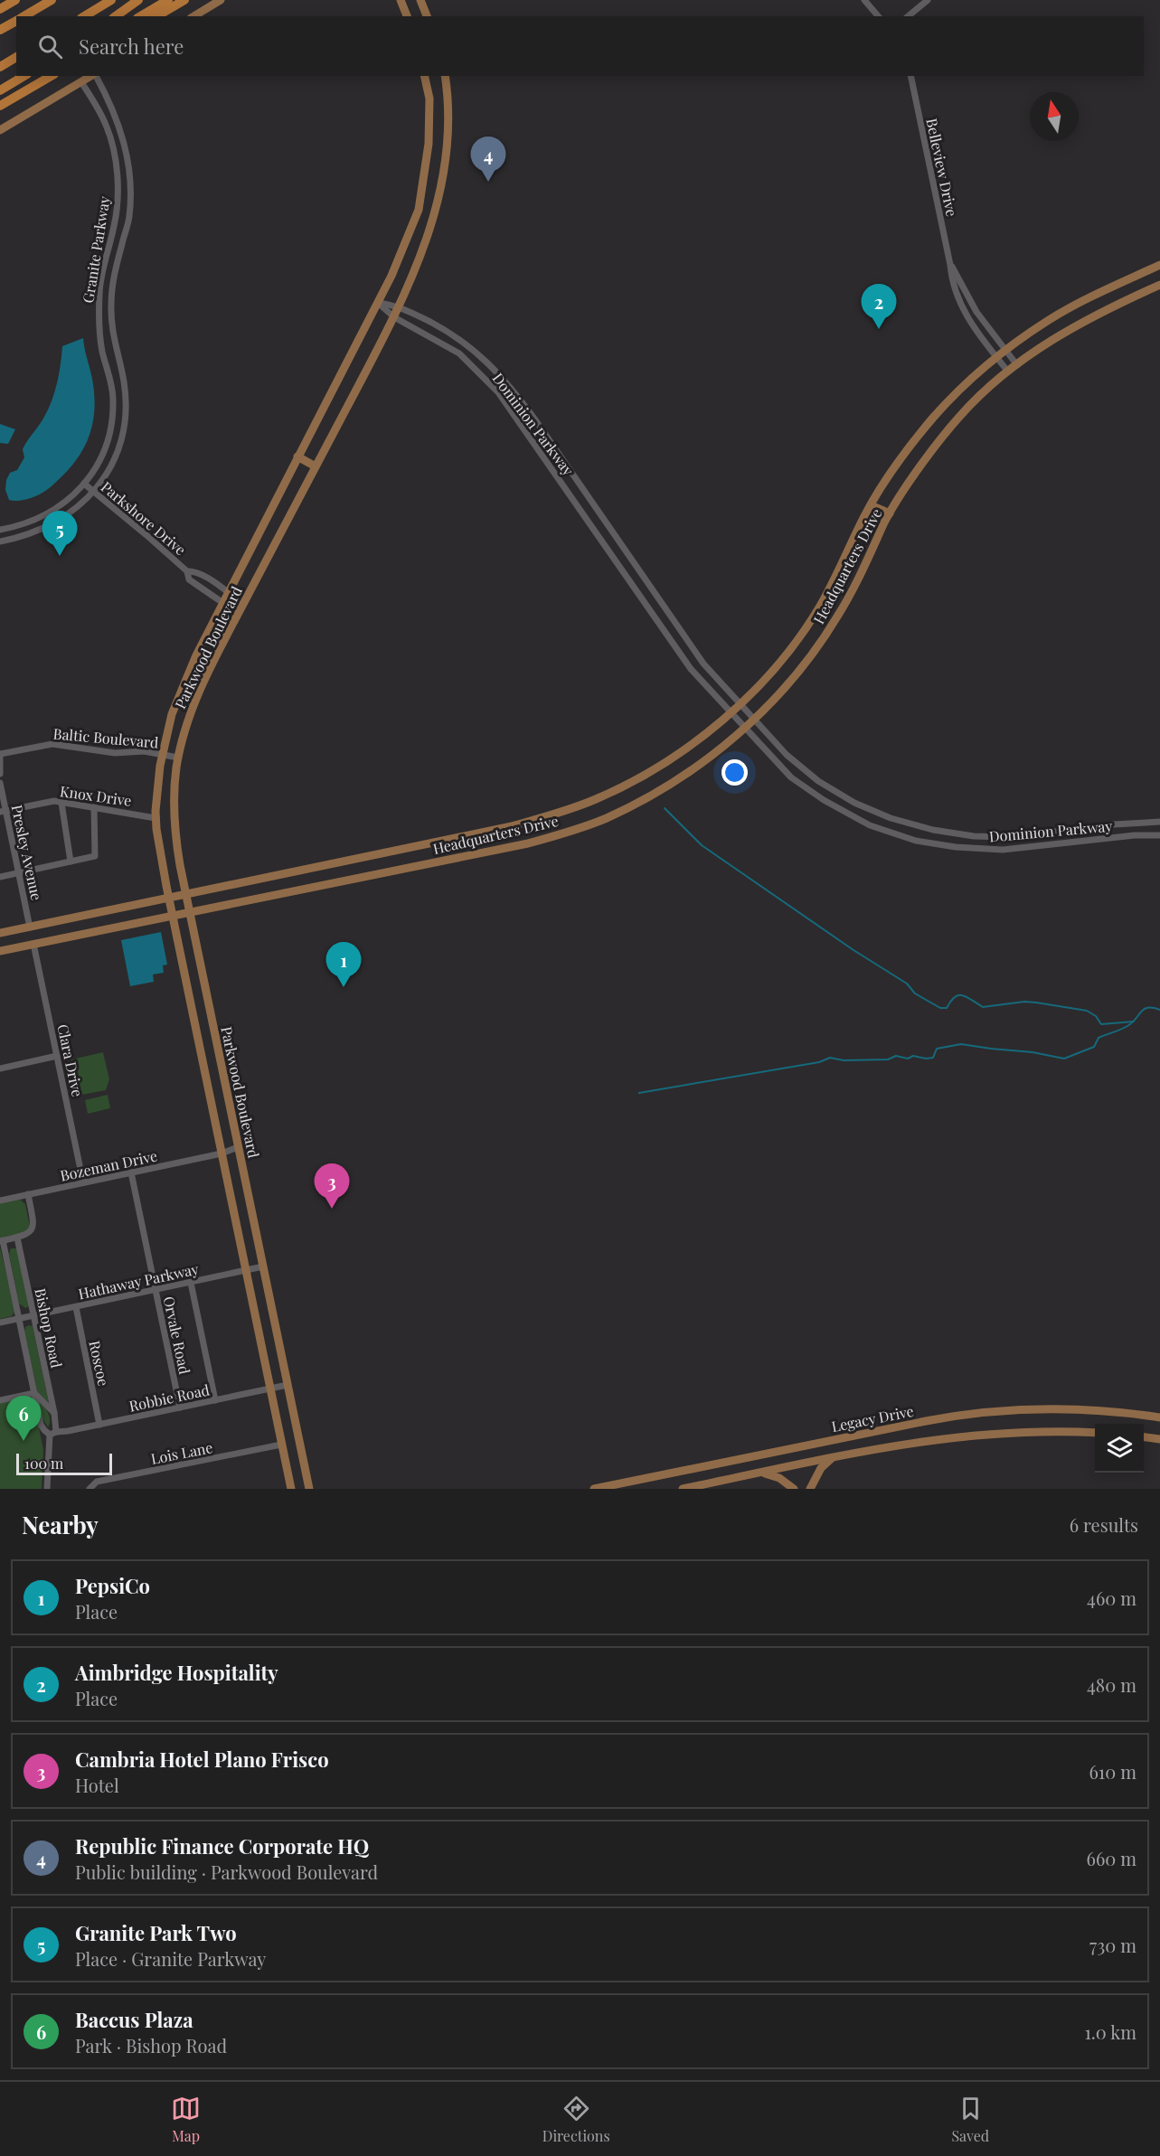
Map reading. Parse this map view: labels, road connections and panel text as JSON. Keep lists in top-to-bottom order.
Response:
{
  "streets": {
    "main road": ["Headquarters Drive", "Parkwood Boulevard", "Legacy Drive"],
    "street": [
      "Belleview Drive",
      "Granite Parkway",
      "Dominion Parkway",
      "Parkshore Drive",
      "Baltic Boulevard",
      "Knox Drive",
      "Presley Avenue",
      "Clara Drive",
      "Bozeman Drive",
      "Hathaway Parkway",
      "Bishop Road",
      "Orvale Road",
      "Roscoe",
      "Robbie Road",
      "Lois Lane"
    ]
  },
  "crossings": [
    ["Belleview Drive", "Headquarters Drive"],
    ["Granite Parkway", "Parkshore Drive"],
    ["Dominion Parkway", "Headquarters Drive"],
    ["Dominion Parkway", "Parkwood Boulevard"],
    ["Parkshore Drive", "Parkwood Boulevard"],
    ["Headquarters Drive", "Parkwood Boulevard"],
    ["Headquarters Drive", "Presley Avenue"],
    ["Headquarters Drive", "Clara Drive"],
    ["Parkwood Boulevard", "Baltic Boulevard"],
    ["Parkwood Boulevard", "Knox Drive"],
    ["Parkwood Boulevard", "Bozeman Drive"],
    ["Parkwood Boulevard", "Hathaway Parkway"],
    ["Parkwood Boulevard", "Robbie Road"],
    ["Parkwood Boulevard", "Lois Lane"],
    ["Knox Drive", "Presley Avenue"],
    ["Clara Drive", "Bozeman Drive"],
    ["Bozeman Drive", "Orvale Road"],
    ["Hathaway Parkway", "Bishop Road"],
    ["Hathaway Parkway", "Orvale Road"],
    ["Hathaway Parkway", "Roscoe"],
    ["Bishop Road", "Robbie Road"],
    ["Orvale Road", "Robbie Road"],
    ["Roscoe", "Robbie Road"]
  ],
  "scale_bar": "100 m",
  "north": "top",
  "page": {
    "search": "Search here",
    "pins": [
      "4",
      "2",
      "5",
      "1",
      "3",
      "6"
    ],
    "scale": "100 m",
    "heading": ["Nearby", "6 results"],
    "list": [
      {
        "mark": "1",
        "name": "PepsiCo",
        "note": "Place",
        "value": "460 m"
      },
      {
        "mark": "2",
        "name": "Aimbridge Hospitality",
        "note": "Place",
        "value": "480 m"
      },
      {
        "mark": "3",
        "name": "Cambria Hotel Plano Frisco",
        "note": "Hotel",
        "value": "610 m"
      },
      {
        "mark": "4",
        "name": "Republic Finance Corporate HQ",
        "note": "Public building · Parkwood Boulevard",
        "value": "660 m"
      },
      {
        "mark": "5",
        "name": "Granite Park Two",
        "note": "Place · Granite Parkway",
        "value": "730 m"
      },
      {
        "mark": "6",
        "name": "Baccus Plaza",
        "note": "Park · Bishop Road",
        "value": "1.0 km"
      }
    ],
    "nav": ["Map", "Directions", "Saved"]
  }
}
